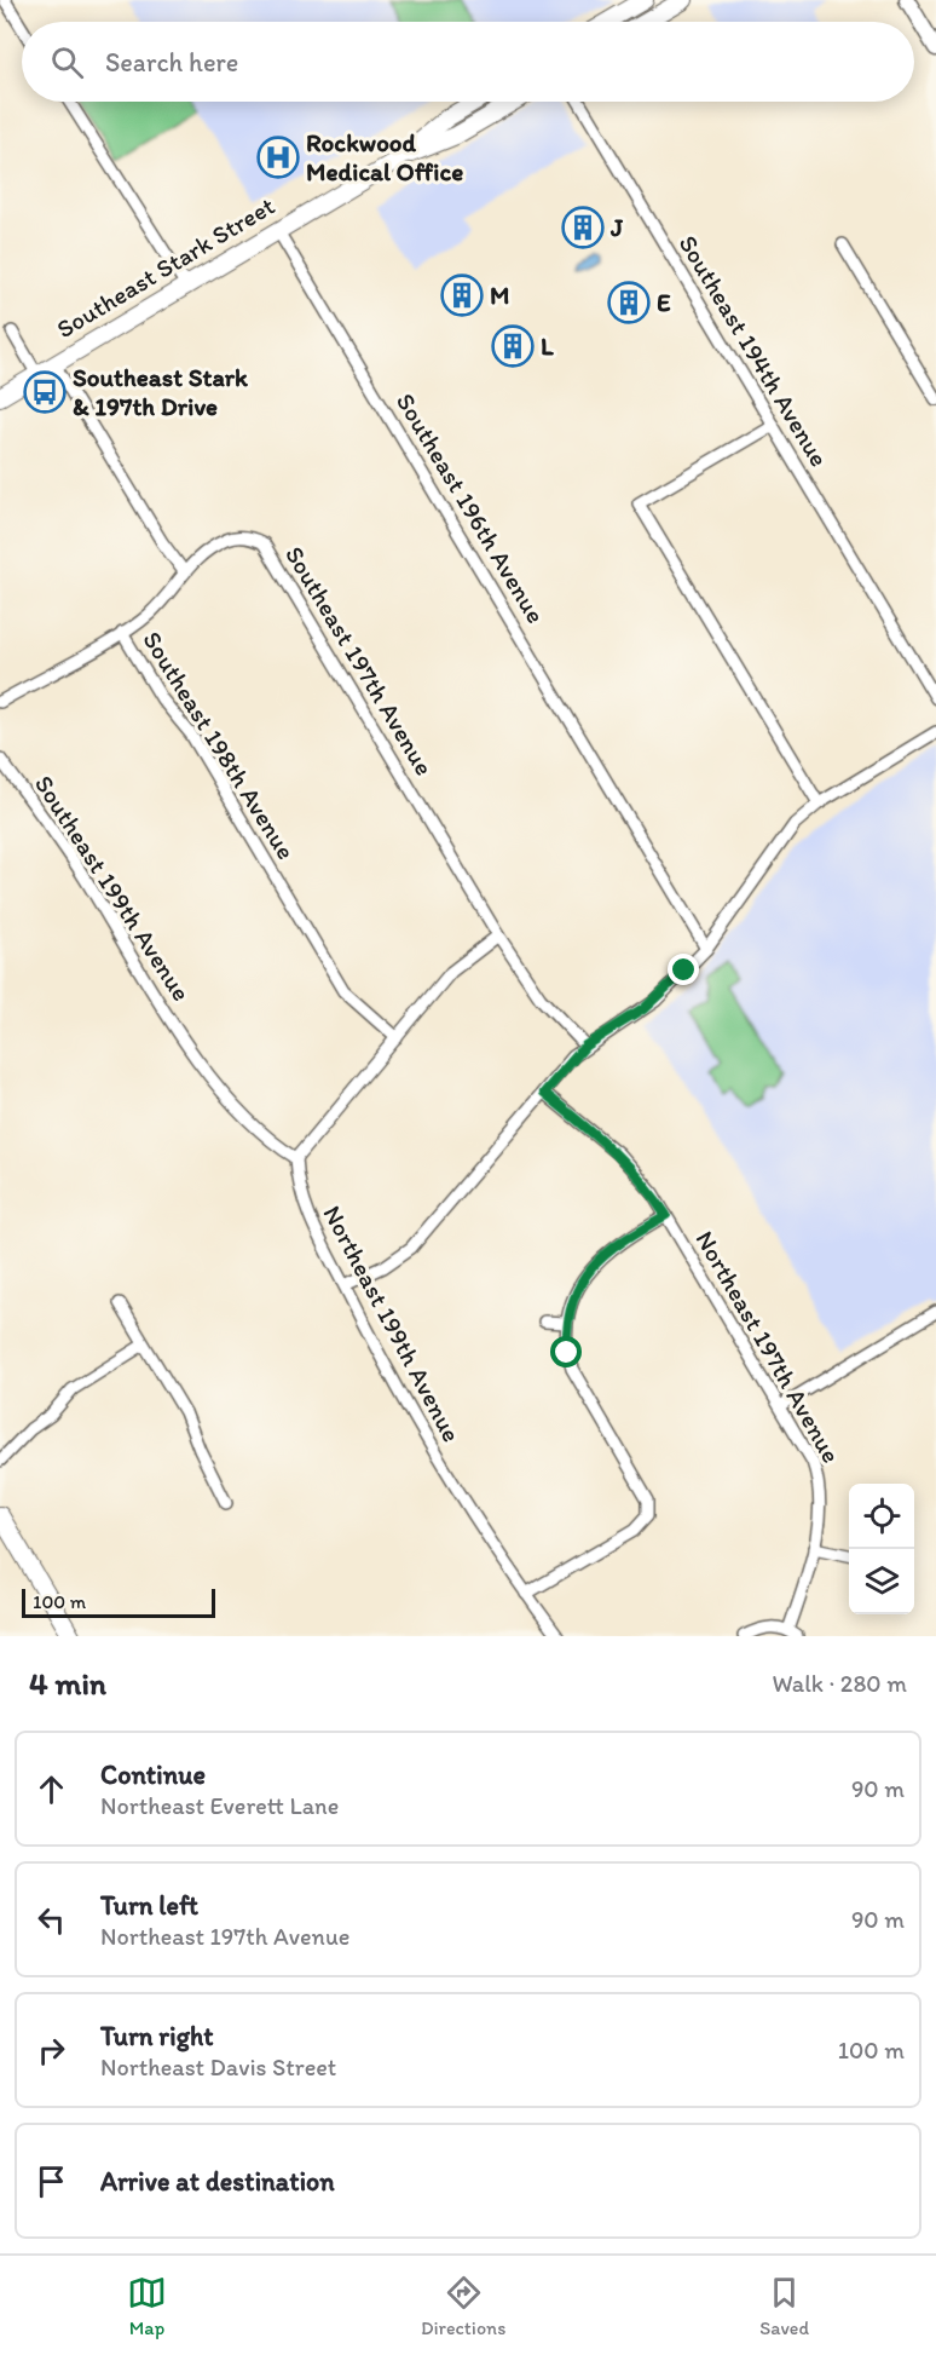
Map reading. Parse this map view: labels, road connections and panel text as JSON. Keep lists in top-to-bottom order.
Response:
{
  "streets": {
    "main road": ["Southeast Stark Street"],
    "street": [
      "Southeast 194th Avenue",
      "Southeast 196th Avenue",
      "Southeast 197th Avenue",
      "Southeast 198th Avenue",
      "Southeast 199th Avenue",
      "Northeast 199th Avenue",
      "Northeast 197th Avenue"
    ]
  },
  "crossings": [
    ["Southeast Stark Street", "Southeast 196th Avenue"],
    ["Southeast 197th Avenue", "Southeast 198th Avenue"],
    ["Southeast 199th Avenue", "Northeast 199th Avenue"]
  ],
  "places": {
    "hospital": ["Rockwood Medical Office"],
    "building": [
      "J",
      "M",
      "E",
      "L"
    ],
    "bus stop": ["Southeast Stark & 197th Drive"]
  },
  "scale_bar": "100 m",
  "page": {
    "search": "Search here",
    "scale": "100 m",
    "heading": ["4 min", "Walk · 280 m"],
    "list": [
      ["Continue", "Northeast Everett Lane", "90 m"],
      ["Turn left", "Northeast 197th Avenue", "90 m"],
      ["Turn right", "Northeast Davis Street", "100 m"],
      "Arrive at destination"
    ],
    "nav": ["Map", "Directions", "Saved"]
  }
}
